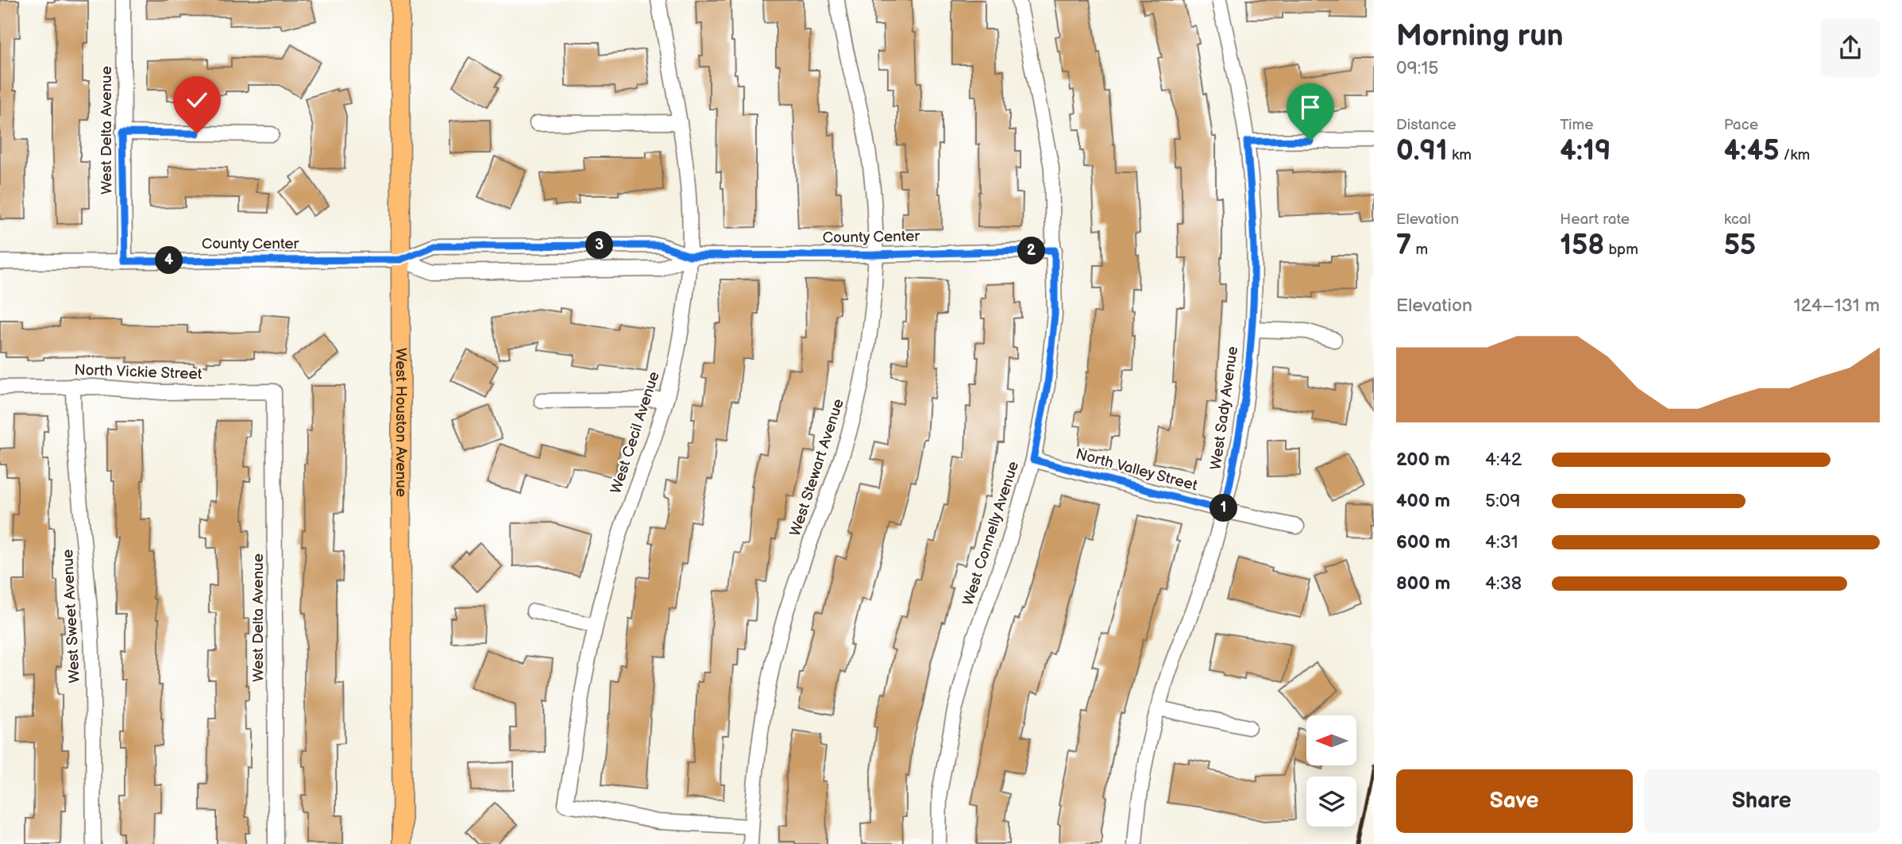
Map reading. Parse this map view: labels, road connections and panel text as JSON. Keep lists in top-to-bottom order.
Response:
{
  "streets": {
    "main road": ["West Houston Avenue"],
    "street": [
      "West Delta Avenue",
      "County Center",
      "North Vickie Street",
      "West Sady Avenue",
      "West Cecil Avenue",
      "West Stewart Avenue",
      "North Valley Street",
      "West Connelly Avenue",
      "West Sweet Avenue"
    ]
  },
  "crossings": [
    ["West Delta Avenue", "County Center"],
    ["West Delta Avenue", "North Vickie Street"],
    ["County Center", "West Houston Avenue"],
    ["County Center", "West Cecil Avenue"],
    ["County Center", "West Stewart Avenue"],
    ["County Center", "West Connelly Avenue"],
    ["North Vickie Street", "West Sweet Avenue"],
    ["West Sady Avenue", "North Valley Street"],
    ["West Cecil Avenue", "West Stewart Avenue"],
    ["North Valley Street", "West Connelly Avenue"]
  ],
  "north": "left",
  "page": {
    "heading": ["Morning run", "09:15"],
    "stats": [
      ["Distance", "0.91 km"],
      ["Time", "4:19"],
      ["Pace", "4:45 /km"],
      ["Elevation", "7 m"],
      ["Heart rate", "158 bpm"],
      ["kcal", "55"]
    ],
    "pins": [
      "3",
      "2",
      "4",
      "1"
    ],
    "chart": ["Elevation", "124–131 m"],
    "list": [
      {
        "name": "200 m",
        "note": "4:42"
      },
      {
        "name": "400 m",
        "note": "5:09"
      },
      {
        "name": "600 m",
        "note": "4:31"
      },
      {
        "name": "800 m",
        "note": "4:38"
      }
    ],
    "buttons": ["Save", "Share"]
  }
}
